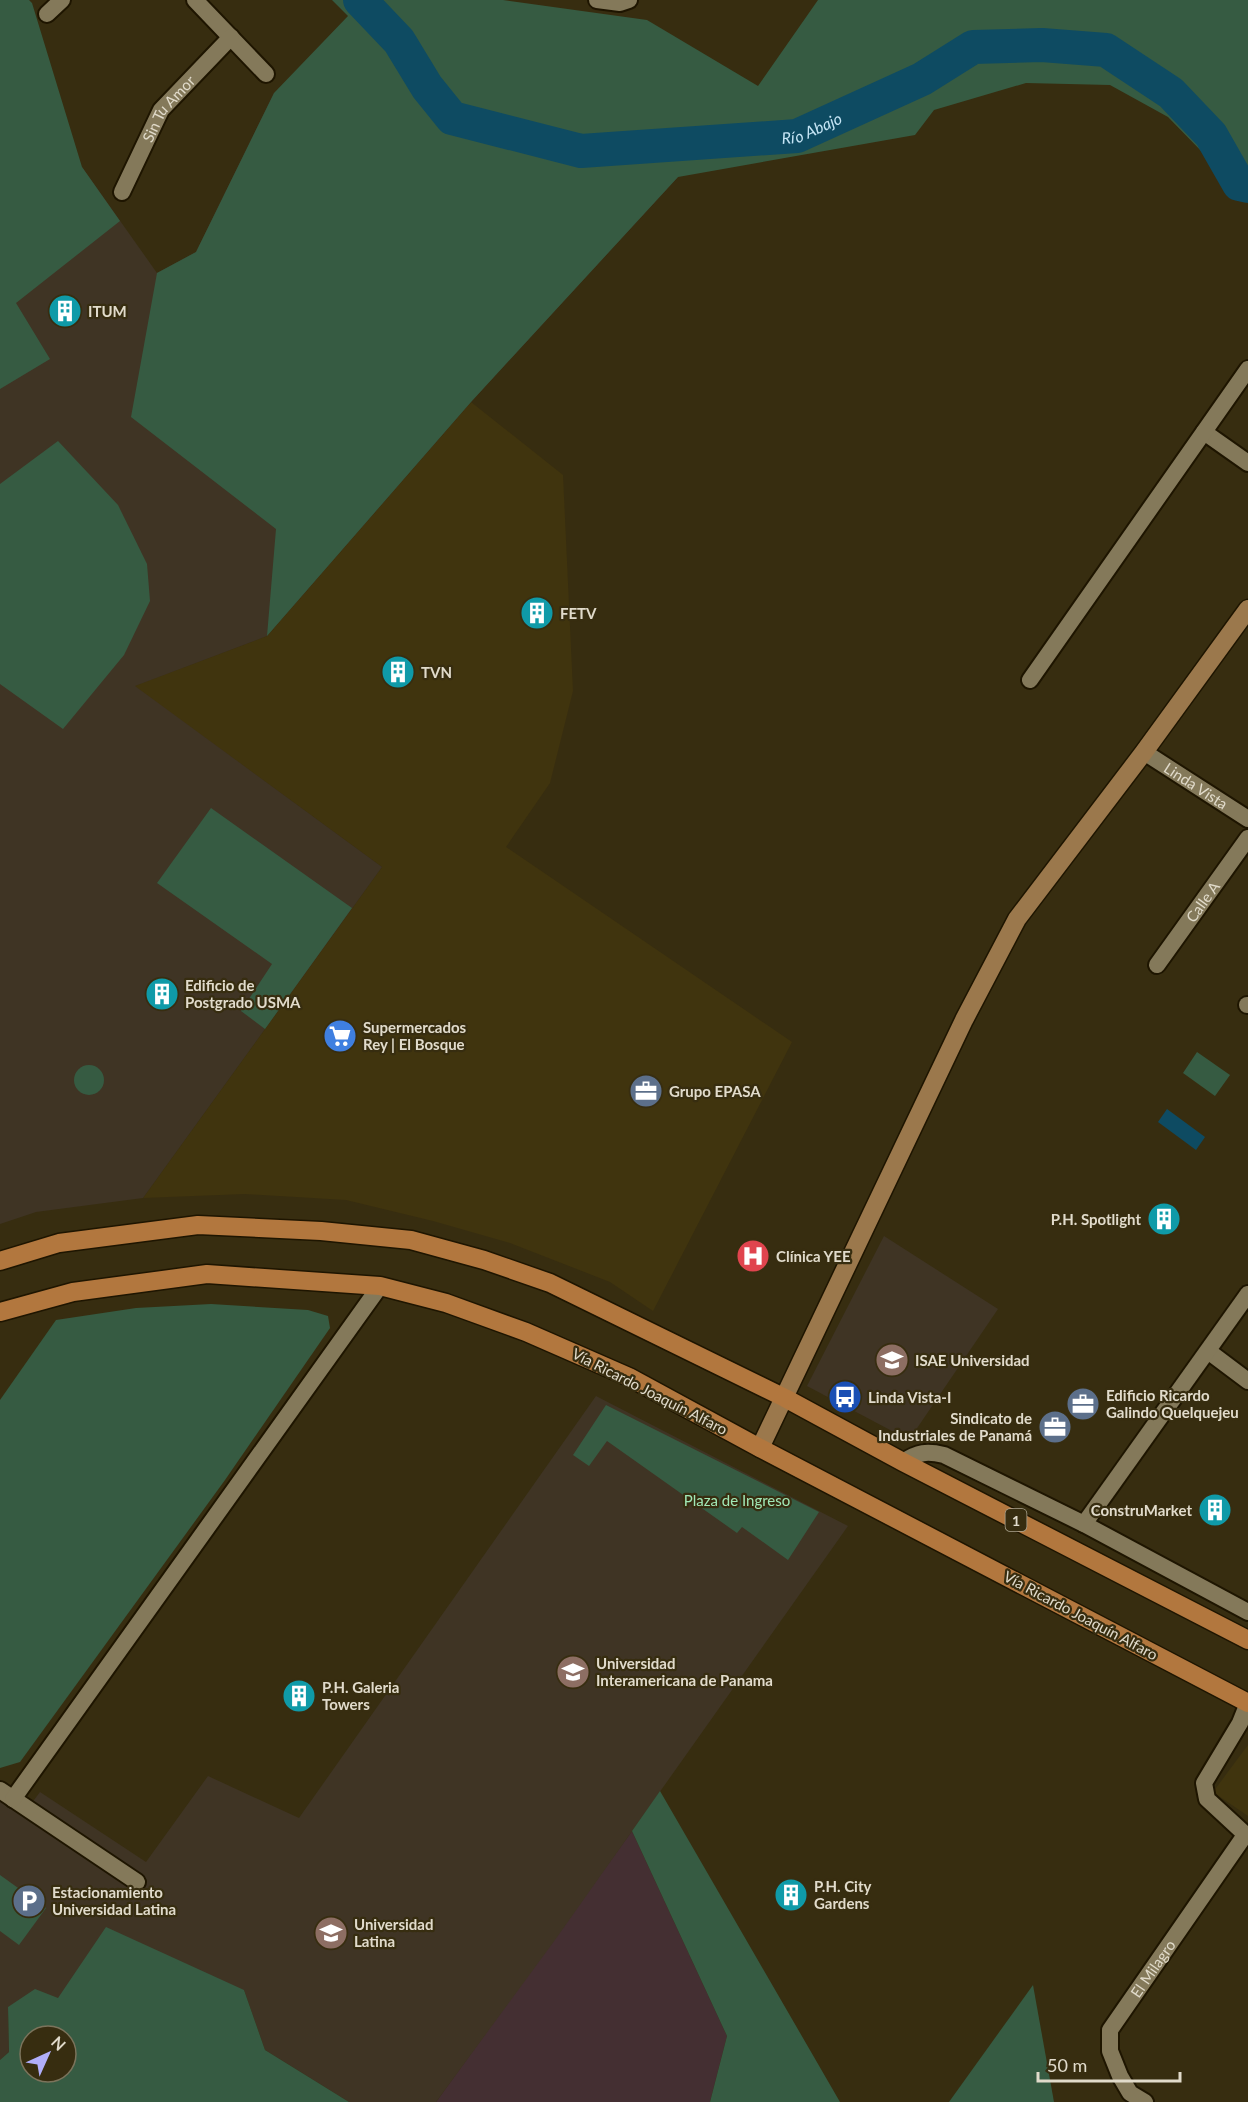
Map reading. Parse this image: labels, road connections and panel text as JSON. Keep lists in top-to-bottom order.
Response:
{
  "streets": {
    "main road": ["Vía Ricardo Joaquín Alfaro", "1"],
    "street": [
      "Sin Tu Amor",
      "Linda Vista",
      "Calle A",
      "El Milagro"
    ]
  },
  "crossings": [
    ["Vía Ricardo Joaquín Alfaro", "El Milagro"]
  ],
  "water": ["Río Abajo"],
  "parks": ["Plaza de Ingreso"],
  "places": {
    "building": [
      "ITUM",
      "FETV",
      "TVN",
      "Edificio de Postgrado USMA",
      "P.H. Spotlight",
      "ConstruMarket",
      "P.H. Galeria Towers",
      "P.H. City Gardens"
    ],
    "supermarket": ["Supermercados Rey | El Bosque"],
    "office": ["Grupo EPASA", "Edificio Ricardo Galindo Quelquejeu", "Sindicato de Industriales de Panamá"],
    "hospital": ["Clínica YEE"],
    "school or university": ["ISAE Universidad", "Universidad Interamericana de Panama", "Universidad Latina"],
    "bus stop": ["Linda Vista-I"],
    "parking": ["Estacionamiento Universidad Latina"]
  },
  "scale_bar": "50 m",
  "north": "top right"
}
